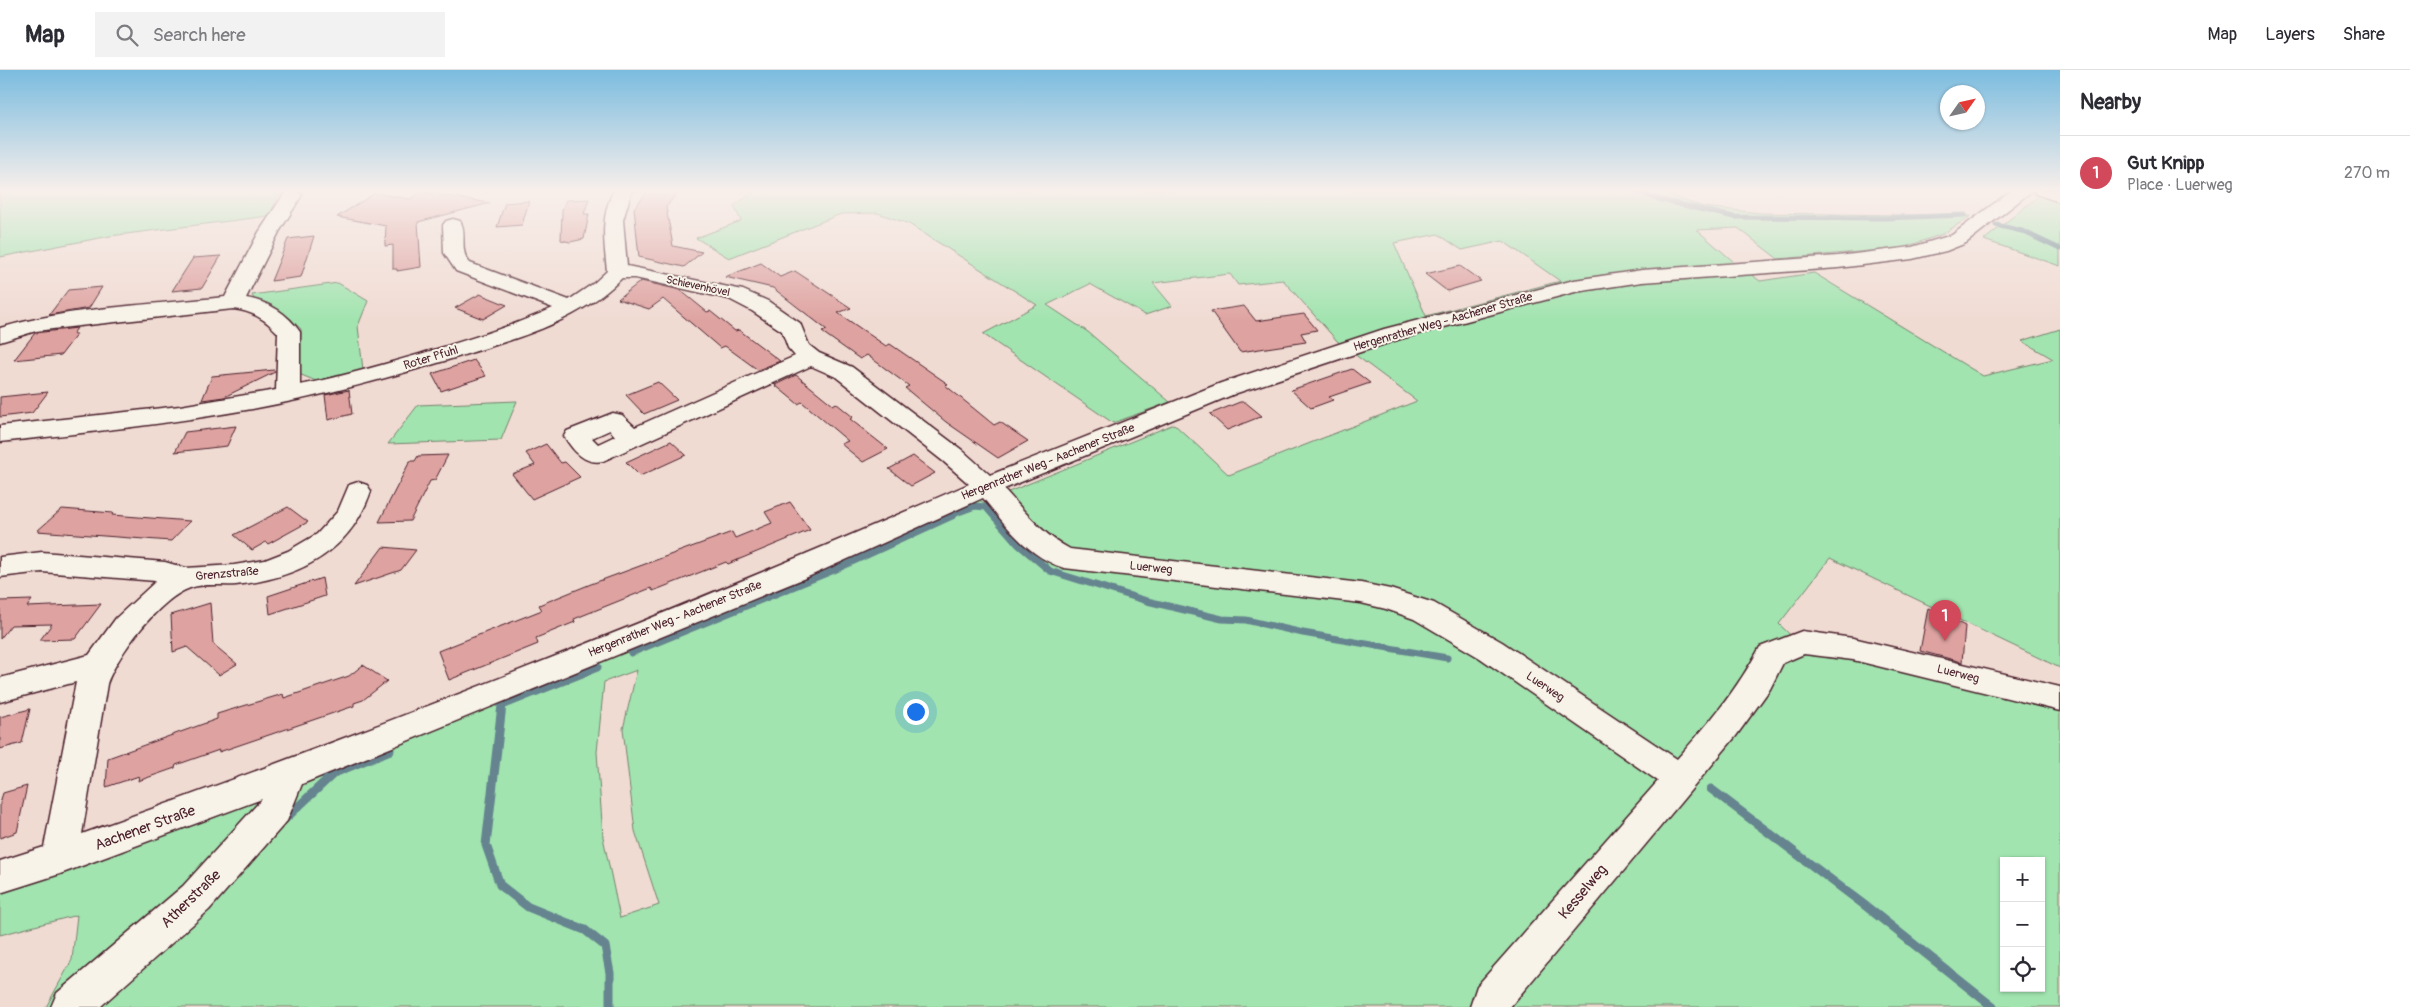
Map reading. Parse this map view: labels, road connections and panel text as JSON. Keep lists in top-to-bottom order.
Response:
{
  "streets": {
    "street": [
      "Schievenhövel",
      "Hergenrather Weg - Aachener Straße",
      "Roter Pfuhl",
      "Luerweg",
      "Grenzstraße",
      "Aachener Straße",
      "Kesselweg",
      "Atherstraße"
    ]
  },
  "crossings": [
    ["Schievenhövel", "Hergenrather Weg - Aachener Straße"],
    ["Schievenhövel", "Luerweg"],
    ["Hergenrather Weg - Aachener Straße", "Luerweg"],
    ["Hergenrather Weg - Aachener Straße", "Aachener Straße"],
    ["Hergenrather Weg - Aachener Straße", "Atherstraße"],
    ["Luerweg", "Kesselweg"],
    ["Grenzstraße", "Aachener Straße"],
    ["Aachener Straße", "Atherstraße"]
  ],
  "north": "top right",
  "page": {
    "header": "Map",
    "search": "Search here",
    "nav": ["Map", "Layers", "Share"],
    "heading": "Nearby",
    "list": [
      {
        "mark": "1",
        "name": "Gut Knipp",
        "note": "Place · Luerweg",
        "value": "270 m"
      }
    ],
    "pins": "1",
    "map_buttons": ["+", "−"]
  }
}
